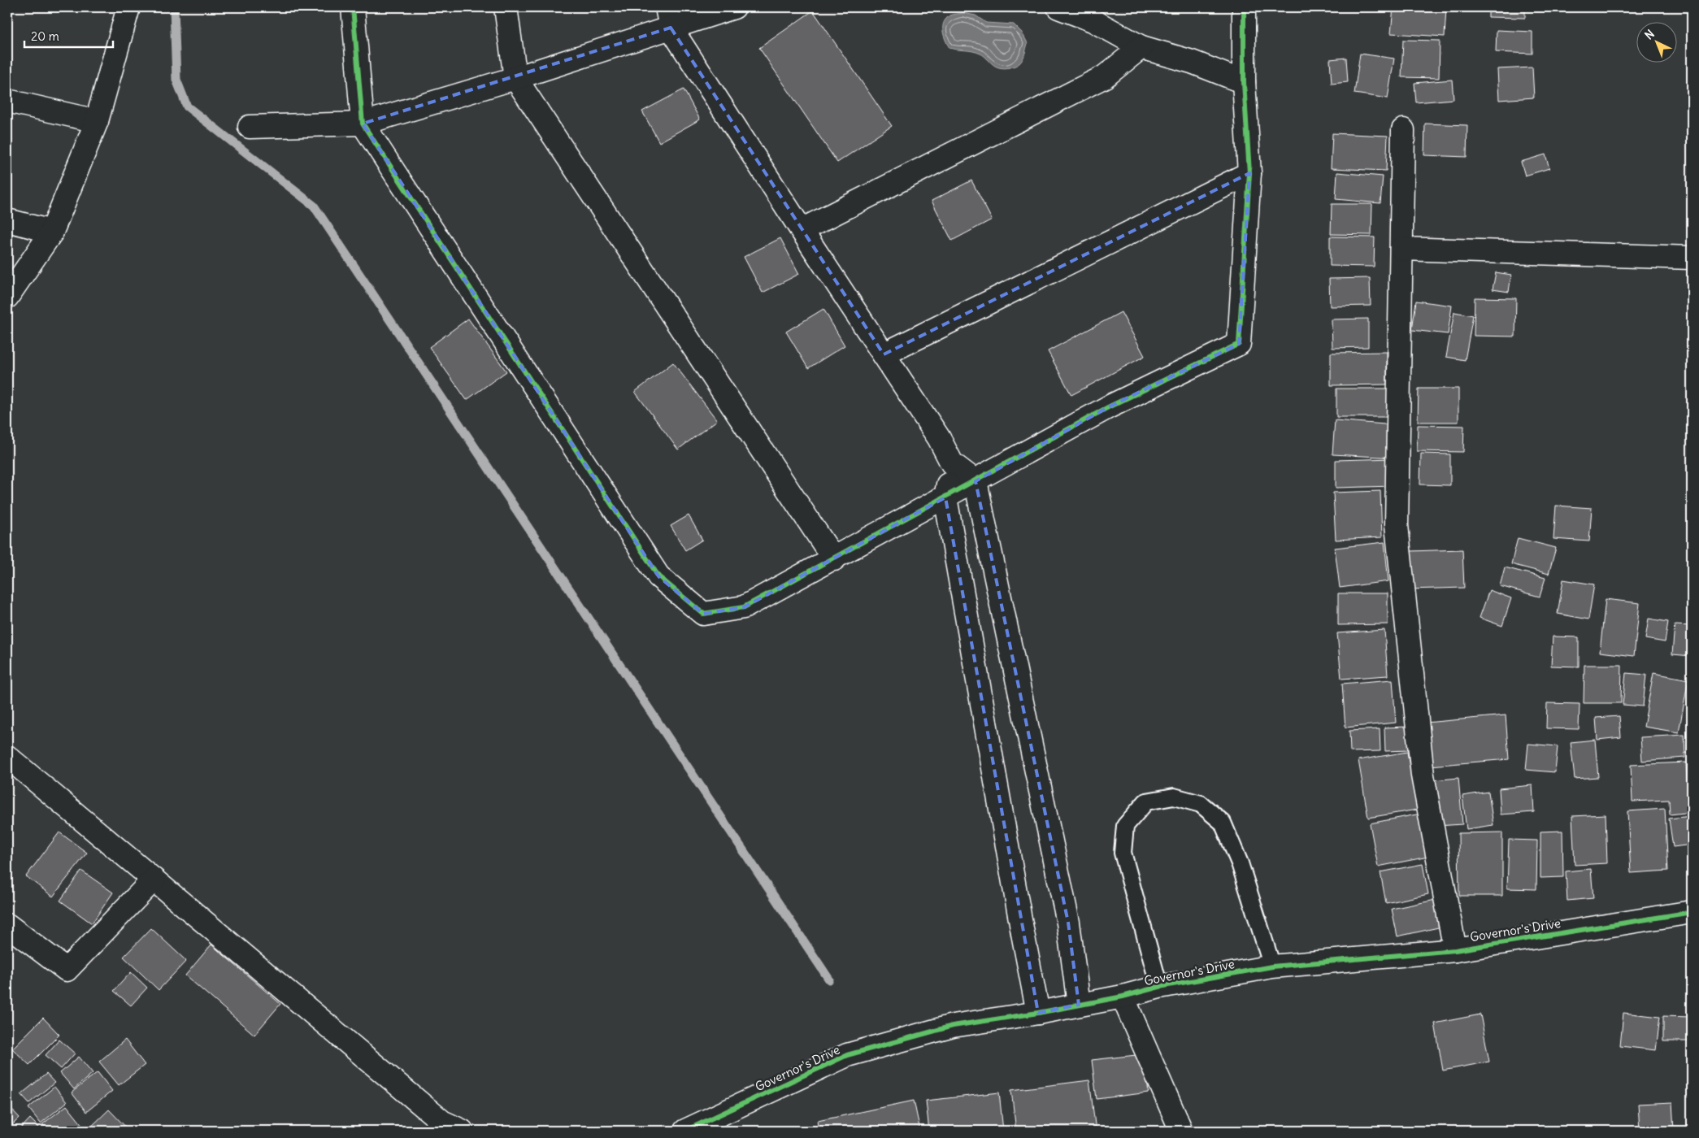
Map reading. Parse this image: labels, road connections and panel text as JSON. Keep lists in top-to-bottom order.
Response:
{
  "streets": {
    "street": ["Governor's Drive"]
  },
  "scale_bar": "20 m",
  "north": "top left"
}
